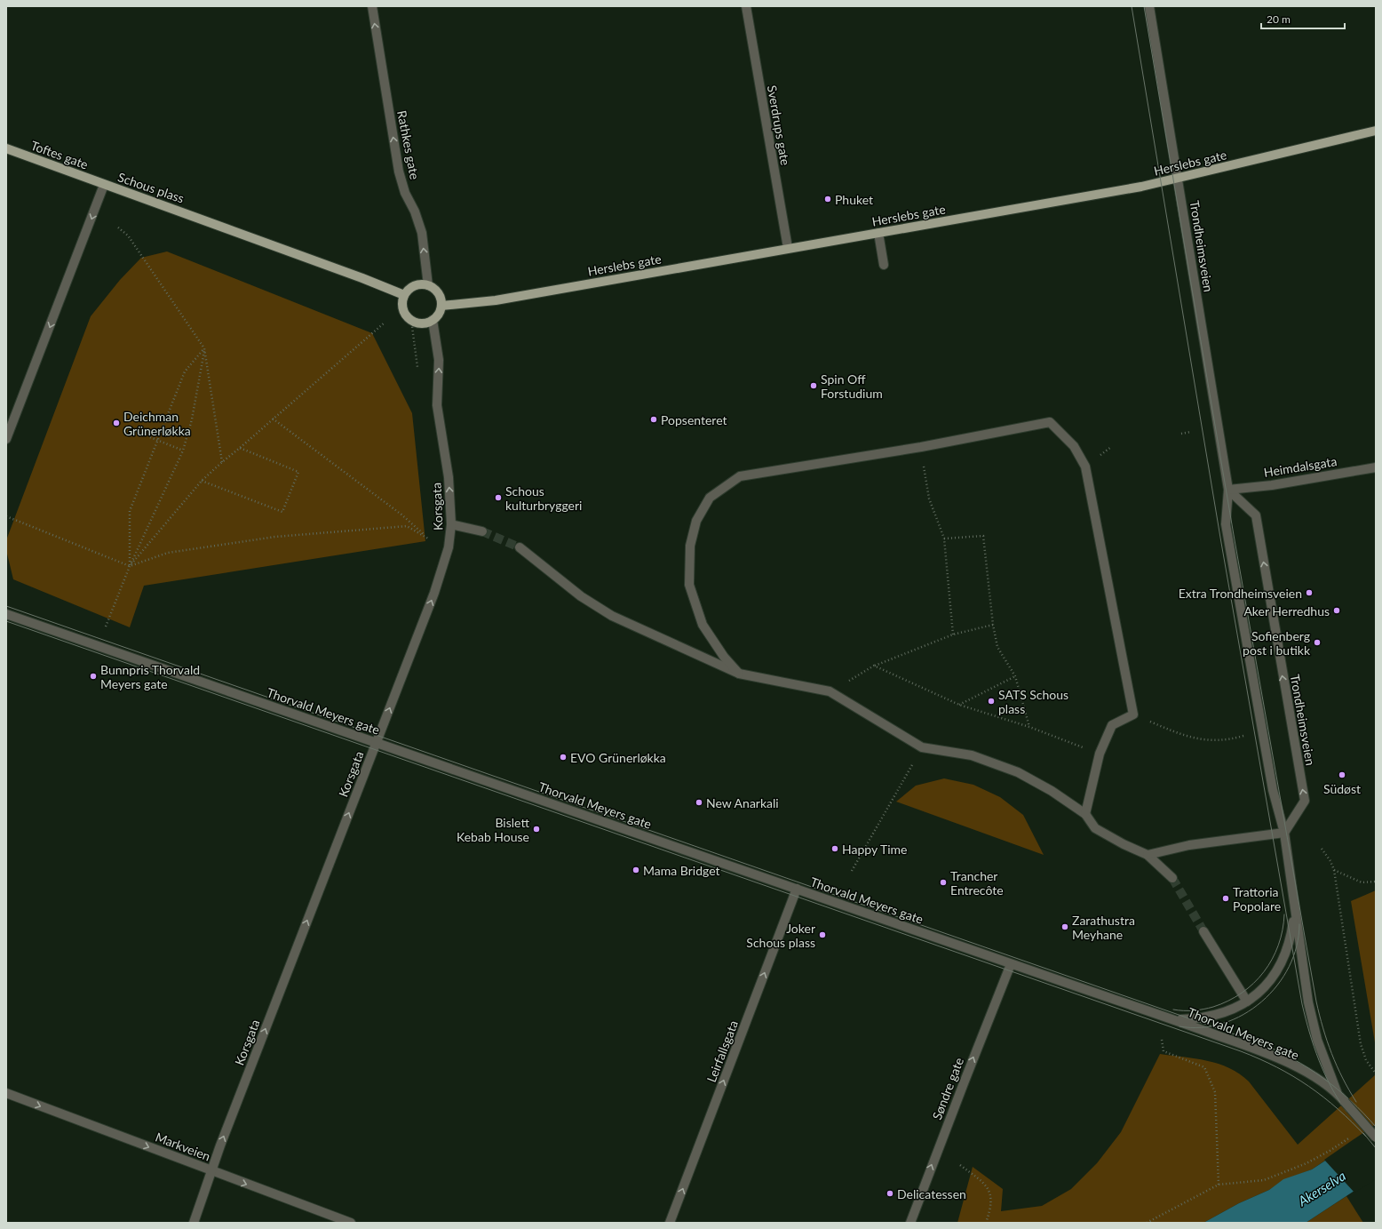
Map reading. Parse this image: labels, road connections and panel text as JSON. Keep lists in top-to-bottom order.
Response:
{
  "streets": {
    "main road": ["Toftes gate", "Herslebs gate", "Schous plass"],
    "street": [
      "Sverdrups gate",
      "Rathkes gate",
      "Trondheimsveien",
      "Heimdalsgata",
      "Korsgata",
      "Thorvald Meyers gate",
      "Leirfallsgata",
      "Søndre gate",
      "Markveien"
    ]
  },
  "crossings": [
    ["Sverdrups gate", "Herslebs gate"],
    ["Rathkes gate", "Herslebs gate"],
    ["Rathkes gate", "Schous plass"],
    ["Rathkes gate", "Korsgata"],
    ["Toftes gate", "Schous plass"],
    ["Herslebs gate", "Schous plass"],
    ["Herslebs gate", "Trondheimsveien"],
    ["Herslebs gate", "Korsgata"],
    ["Schous plass", "Korsgata"],
    ["Trondheimsveien", "Heimdalsgata"],
    ["Trondheimsveien", "Thorvald Meyers gate"],
    ["Korsgata", "Thorvald Meyers gate"],
    ["Korsgata", "Markveien"],
    ["Thorvald Meyers gate", "Leirfallsgata"],
    ["Thorvald Meyers gate", "Søndre gate"]
  ],
  "one_way": [
    "Rathkes gate",
    "Schous plass",
    "Korsgata",
    "Leirfallsgata",
    "Søndre gate",
    "Markveien"
  ],
  "water": ["Akerselva"],
  "places": [
    "Phuket",
    "Spin Off Forstudium",
    "Popsenteret",
    "Deichman Grünerløkka",
    "Schous kulturbryggeri",
    "Extra Trondheimsveien",
    "Aker Herredhus",
    "Sofienberg post i butikk",
    "Bunnpris Thorvald Meyers gate",
    "SATS Schous plass",
    "EVO Grünerløkka",
    "Südøst",
    "New Anarkali",
    "Bislett Kebab House",
    "Happy Time",
    "Mama Bridget",
    "Trancher Entrecôte",
    "Trattoria Popolare",
    "Zarathustra Meyhane",
    "Joker Schous plass",
    "Delicatessen"
  ],
  "scale_bar": "20 m"
}
